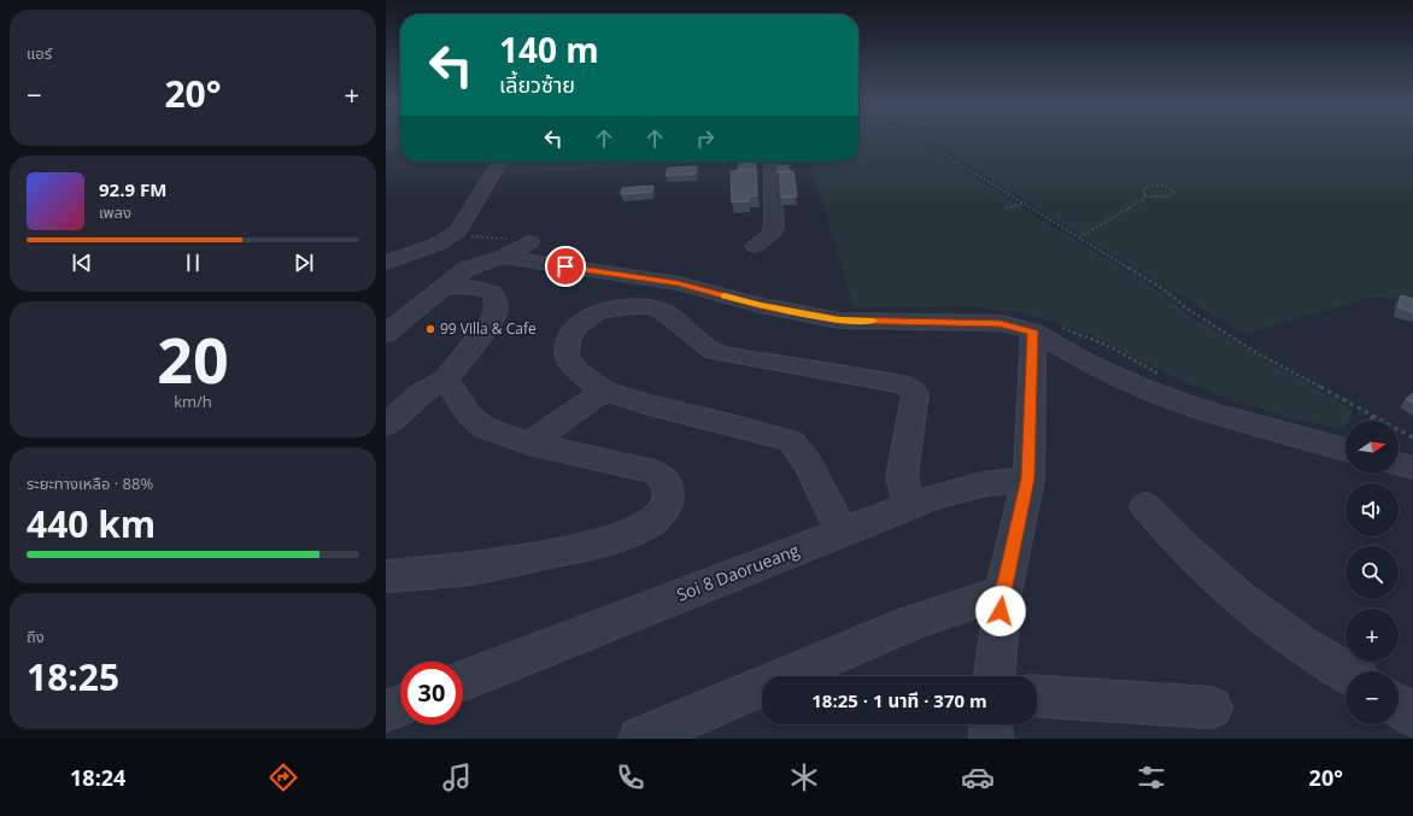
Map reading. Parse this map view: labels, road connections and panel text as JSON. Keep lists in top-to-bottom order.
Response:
{
  "streets": {
    "street": ["Soi 8 Daorueang"]
  },
  "places": ["99 Villa & Cafe"],
  "north": "right",
  "page": {
    "tile": [
      "แอร์",
      ["20", "km/h"],
      ["ระยะทางเหลือ · 88%", "440 km"],
      ["ถึง", "18:25"]
    ],
    "turn": ["140 m", "เลี้ยวซ้าย"],
    "heat": ["−", "20°", "+"],
    "song": ["92.9 FM", "เพลง"],
    "map_buttons": ["+", "−"],
    "limit": "30",
    "trip": "18:25 · 1 นาที · 370 m",
    "tabs": ["18:24", "20°"]
  }
}
